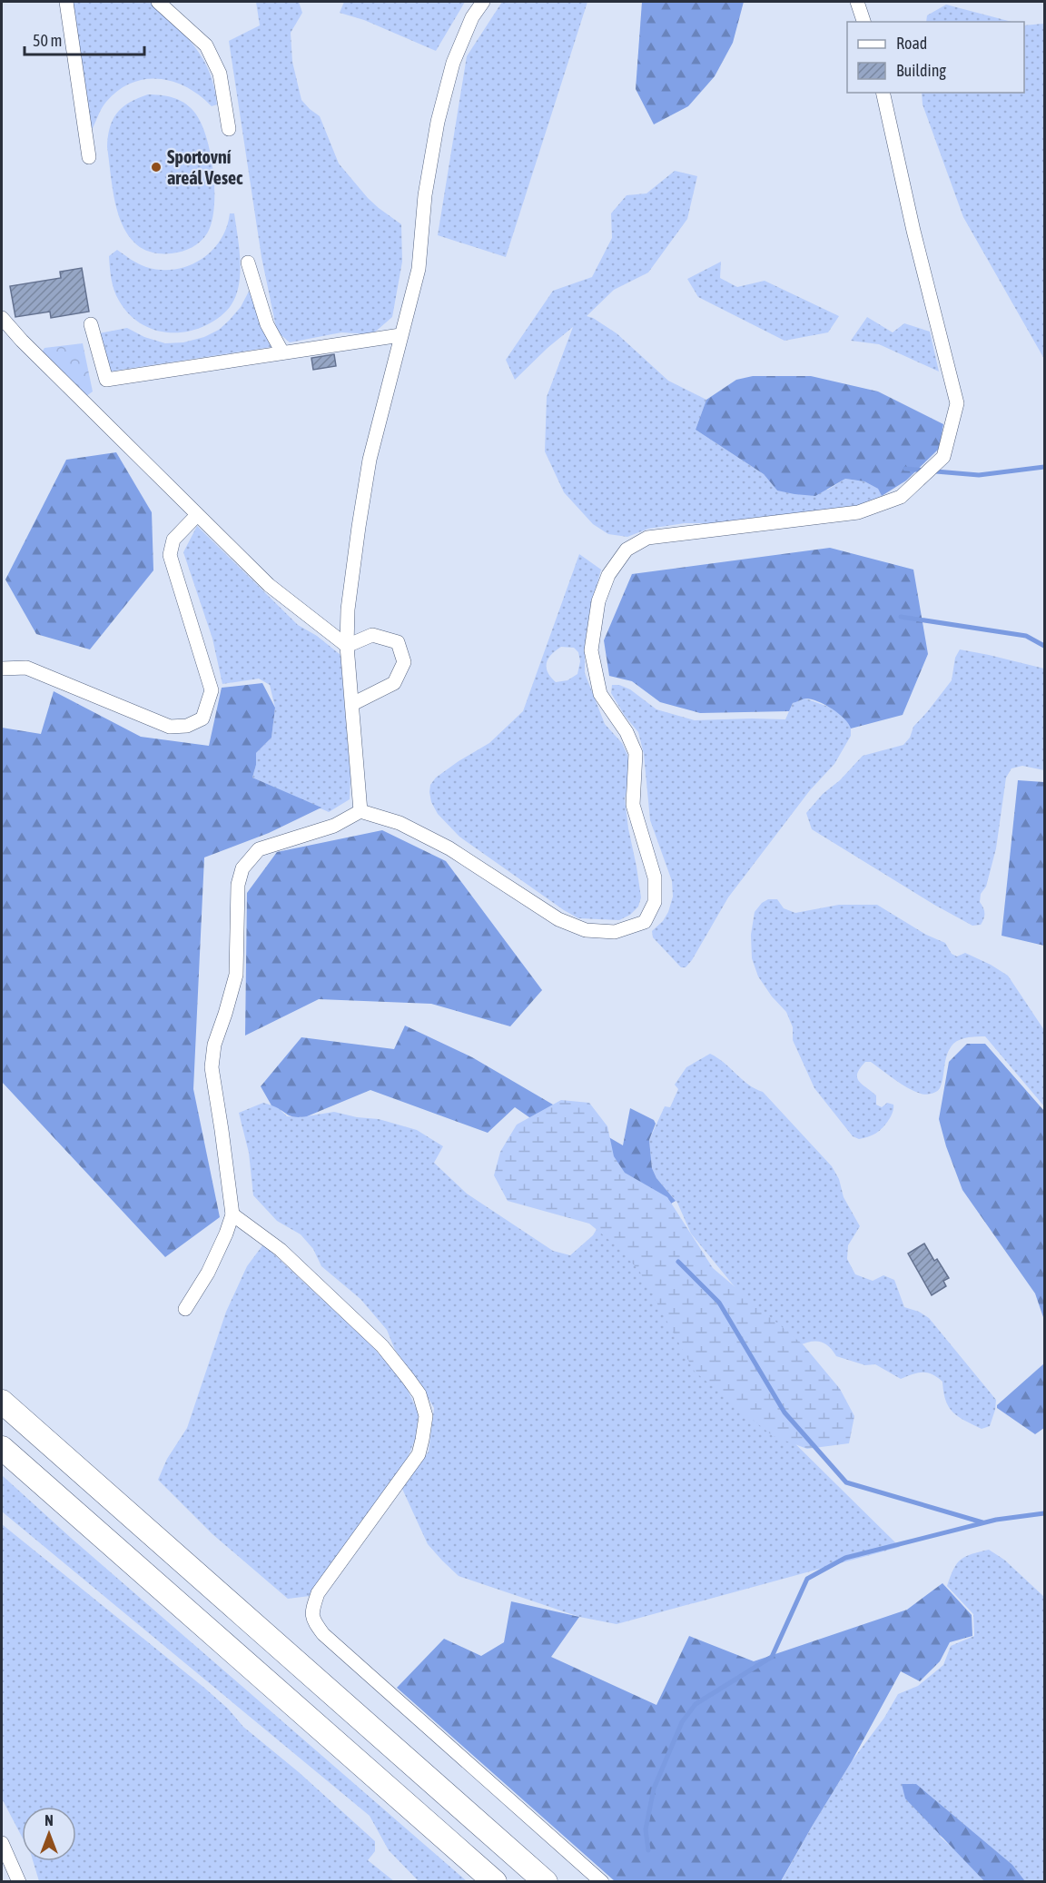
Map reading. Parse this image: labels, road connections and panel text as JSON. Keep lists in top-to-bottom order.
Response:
{
  "places": ["Sportovní areál Vesec"],
  "legend": ["Road", "Building"],
  "scale_bar": "50 m",
  "north": "top"
}
